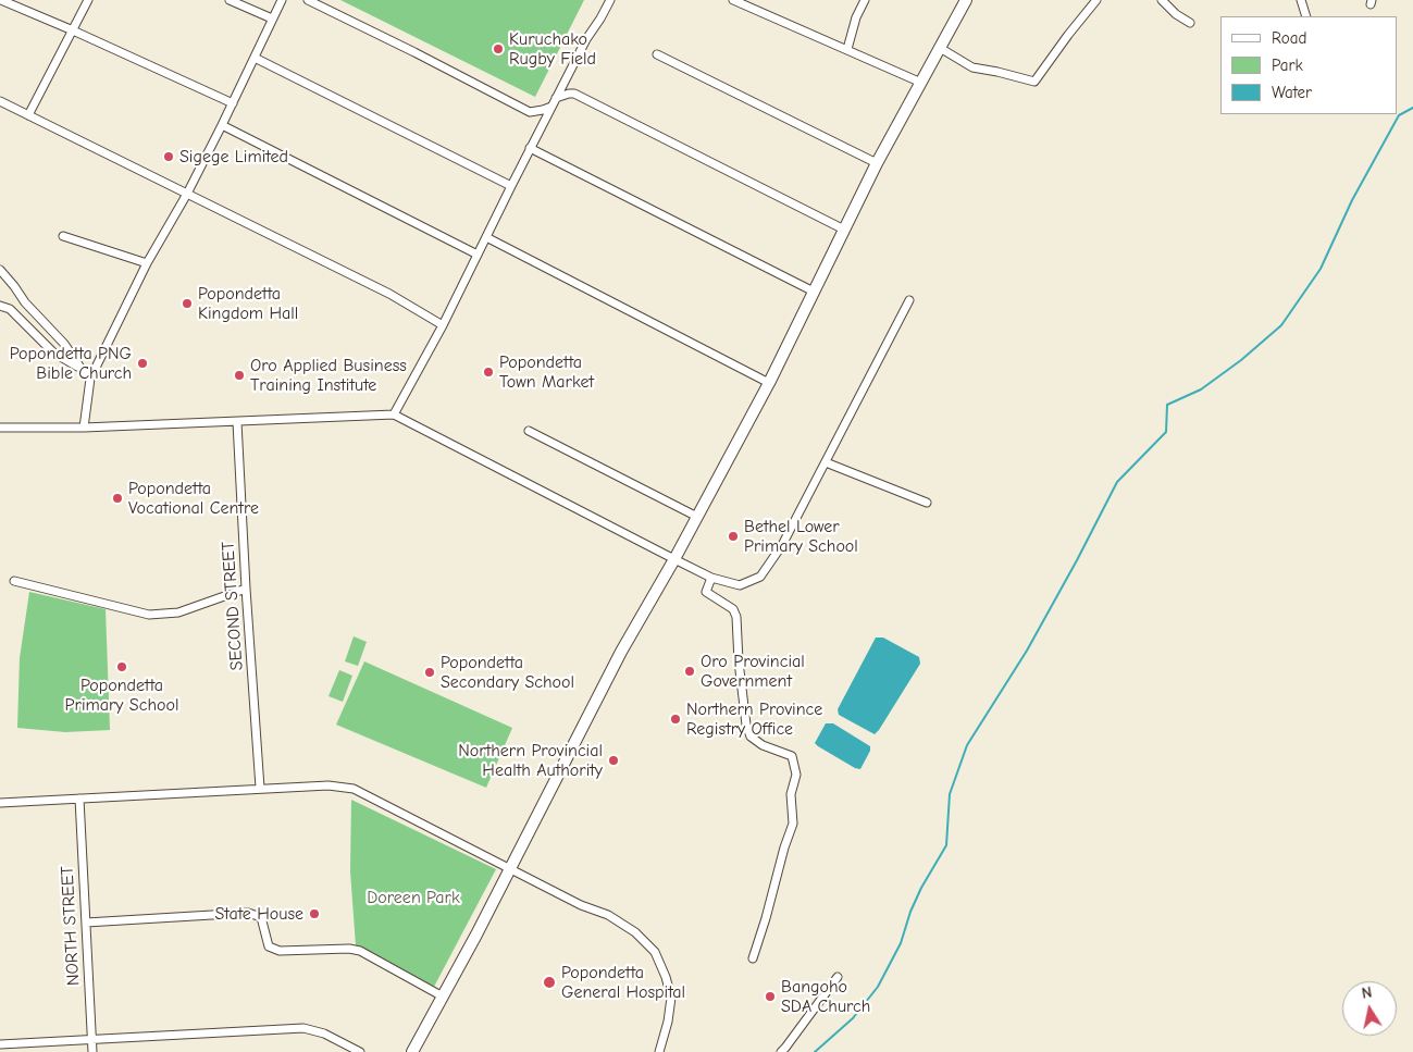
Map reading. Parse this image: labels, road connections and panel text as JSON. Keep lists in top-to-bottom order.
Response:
{
  "streets": {
    "street": ["SECOND STREET", "NORTH STREET"]
  },
  "parks": ["Doreen Park"],
  "places": [
    "Kuruchako Rugby Field",
    "Sigege Limited",
    "Popondetta Kingdom Hall",
    "Popondetta PNG Bible Church",
    "Popondetta Town Market",
    "Oro Applied Business Training Institute",
    "Popondetta Vocational Centre",
    "Bethel Lower Primary School",
    "Popondetta Primary School",
    "Oro Provincial Government",
    "Popondetta Secondary School",
    "Northern Province Registry Office",
    "Northern Provincial Health Authority",
    "State House",
    "Popondetta General Hospital",
    "Bangoho SDA Church"
  ],
  "legend": ["Road", "Park", "Water"],
  "north": "top"
}
